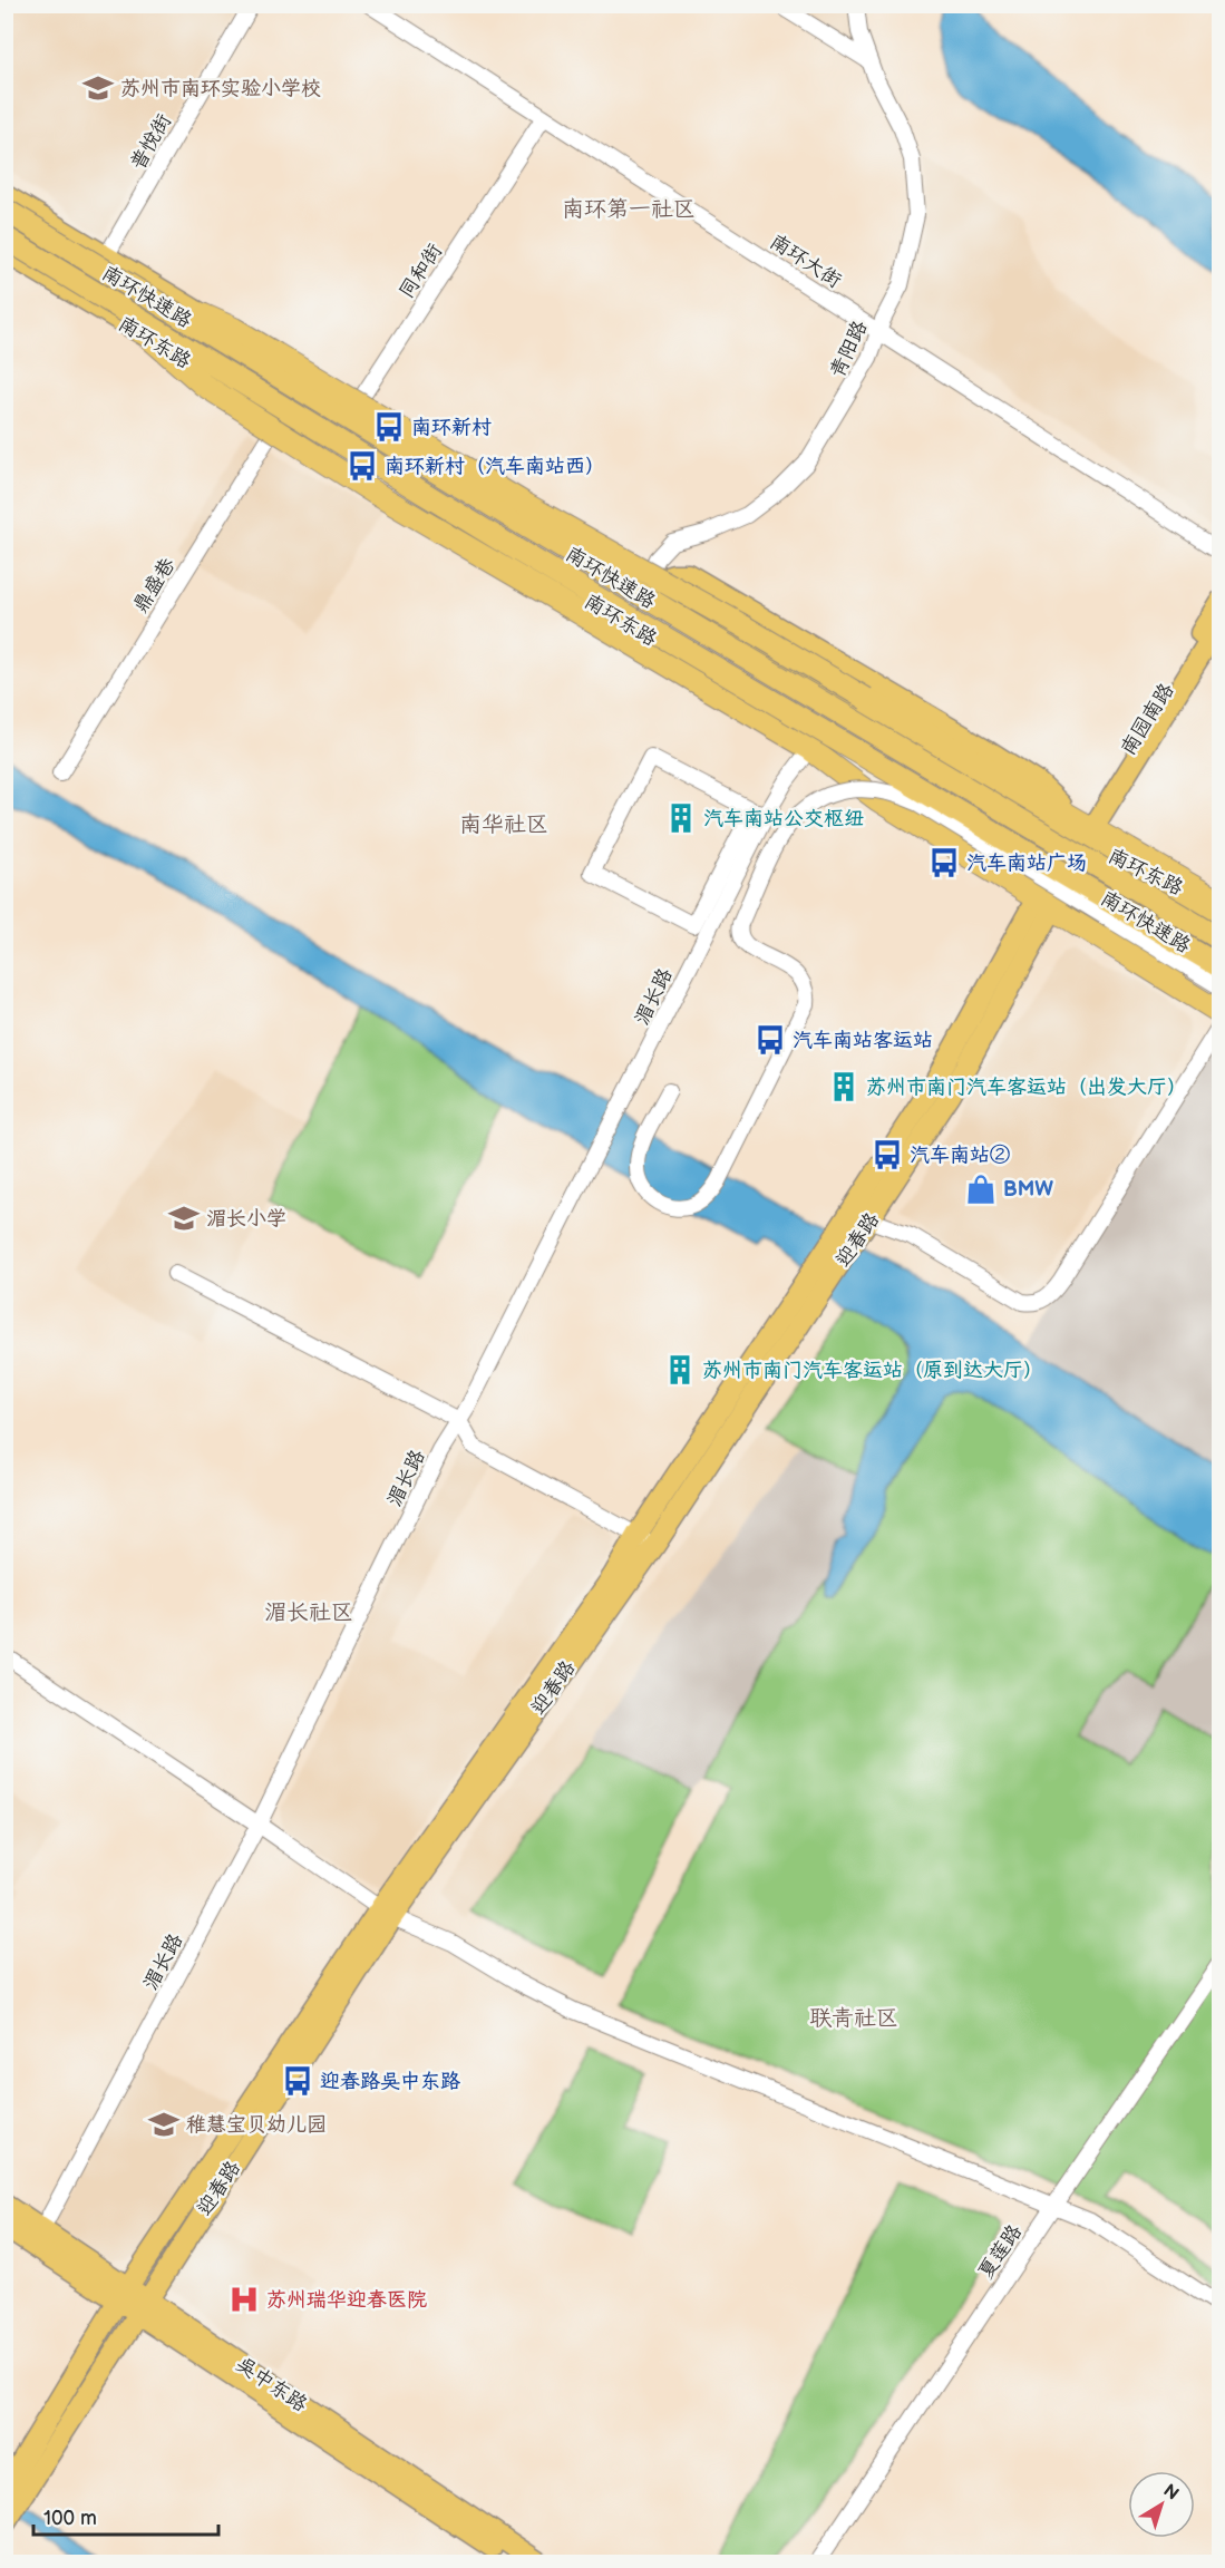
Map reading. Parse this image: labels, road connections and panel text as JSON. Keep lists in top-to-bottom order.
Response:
{
  "streets": {
    "highway": ["南环快速路"],
    "main road": [
      "南环东路",
      "南园南路",
      "迎春路",
      "吴中东路"
    ],
    "street": [
      "普悦街",
      "南环大街",
      "同和街",
      "青阳路",
      "鼎盛巷",
      "湄长路",
      "夏莲路"
    ]
  },
  "crossings": [
    ["普悦街", "南环快速路"],
    ["普悦街", "南环东路"],
    ["南环大街", "同和街"],
    ["南环大街", "青阳路"],
    ["同和街", "南环东路"],
    ["南环快速路", "南环东路"],
    ["南环东路", "青阳路"],
    ["南环东路", "鼎盛巷"],
    ["南环东路", "南园南路"],
    ["南环东路", "迎春路"],
    ["南园南路", "迎春路"],
    ["湄长路", "吴中东路"],
    ["迎春路", "吴中东路"]
  ],
  "districts": [
    "南环第一社区",
    "南华社区",
    "湄长社区",
    "联青社区"
  ],
  "places": {
    "school or university": ["苏州市南环实验小学校", "湄长小学", "稚慧宝贝幼儿园"],
    "bus stop": [
      "南环新村",
      "南环新村（汽车南站西）",
      "汽车南站广场",
      "汽车南站客运站",
      "汽车南站②",
      "迎春路吴中东路"
    ],
    "building": ["汽车南站公交枢纽", "苏州市南门汽车客运站（出发大厅）", "苏州市南门汽车客运站（原到达大厅）"],
    "shop": ["BMW"],
    "hospital": ["苏州瑞华迎春医院"]
  },
  "scale_bar": "100 m",
  "north": "top right"
}
